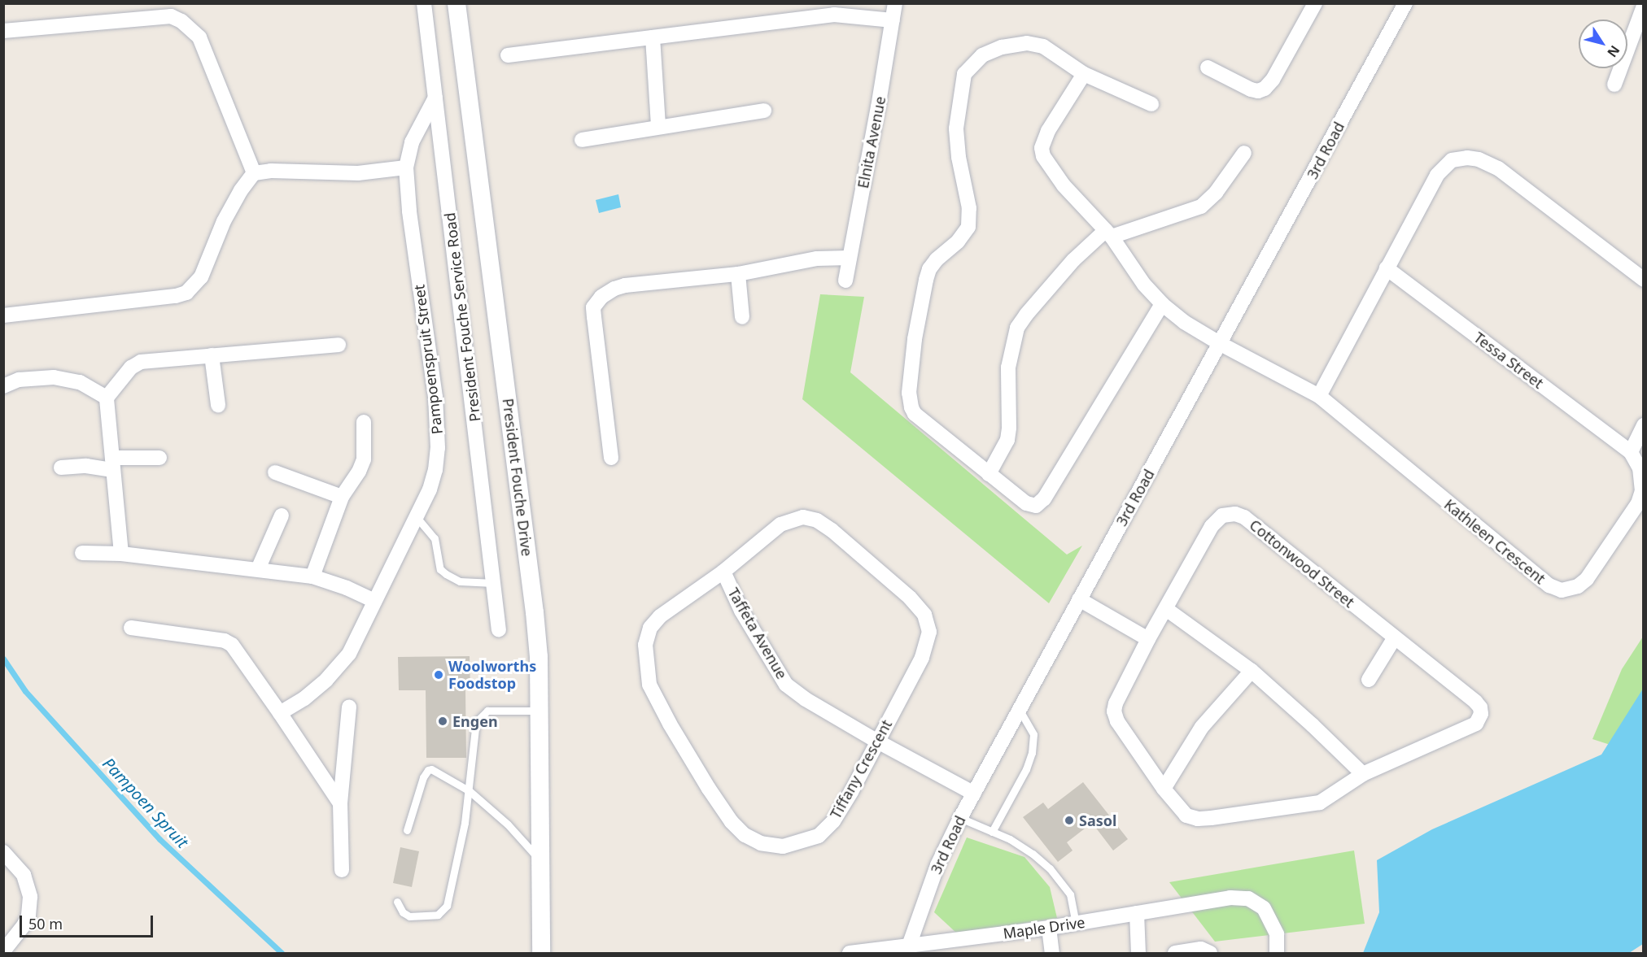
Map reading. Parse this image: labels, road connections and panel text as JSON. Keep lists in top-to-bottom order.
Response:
{
  "streets": {
    "street": [
      "Elnita Avenue",
      "3rd Road",
      "President Fouche Service Road",
      "Pampoenspruit Street",
      "Tessa Street",
      "President Fouche Drive",
      "Kathleen Crescent",
      "Cottonwood Street",
      "Taffeta Avenue",
      "Tiffany Crescent",
      "Maple Drive"
    ]
  },
  "crossings": [
    ["3rd Road", "Kathleen Crescent"],
    ["3rd Road", "Taffeta Avenue"],
    ["3rd Road", "Maple Drive"],
    ["President Fouche Service Road", "Pampoenspruit Street"],
    ["Tessa Street", "Kathleen Crescent"],
    ["Taffeta Avenue", "Tiffany Crescent"]
  ],
  "water": ["Pampoen Spruit"],
  "places": ["Woolworths Foodstop", "Engen", "Sasol"],
  "scale_bar": "50 m",
  "north": "bottom right"
}
